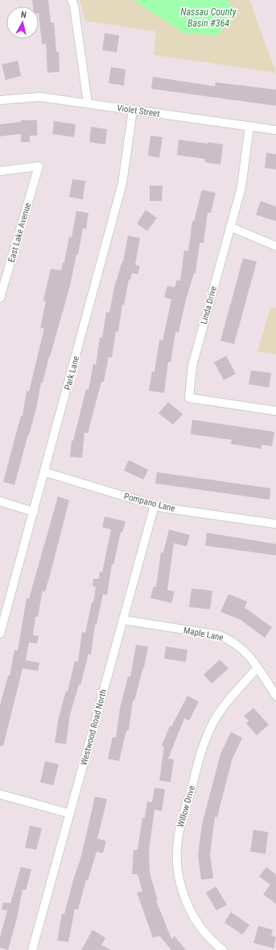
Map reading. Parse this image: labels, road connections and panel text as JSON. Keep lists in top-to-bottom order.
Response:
{
  "streets": {
    "street": [
      "Violet Street",
      "East Lake Avenue",
      "Linda Drive",
      "Park Lane",
      "Pompano Lane",
      "Maple Lane",
      "Westwood Road North",
      "Willow Drive"
    ]
  },
  "crossings": [
    ["Violet Street", "Linda Drive"],
    ["Violet Street", "Park Lane"],
    ["Park Lane", "Pompano Lane"],
    ["Pompano Lane", "Westwood Road North"],
    ["Maple Lane", "Westwood Road North"],
    ["Maple Lane", "Willow Drive"]
  ],
  "water": ["Nassau County Basin #364"],
  "north": "top"
}
